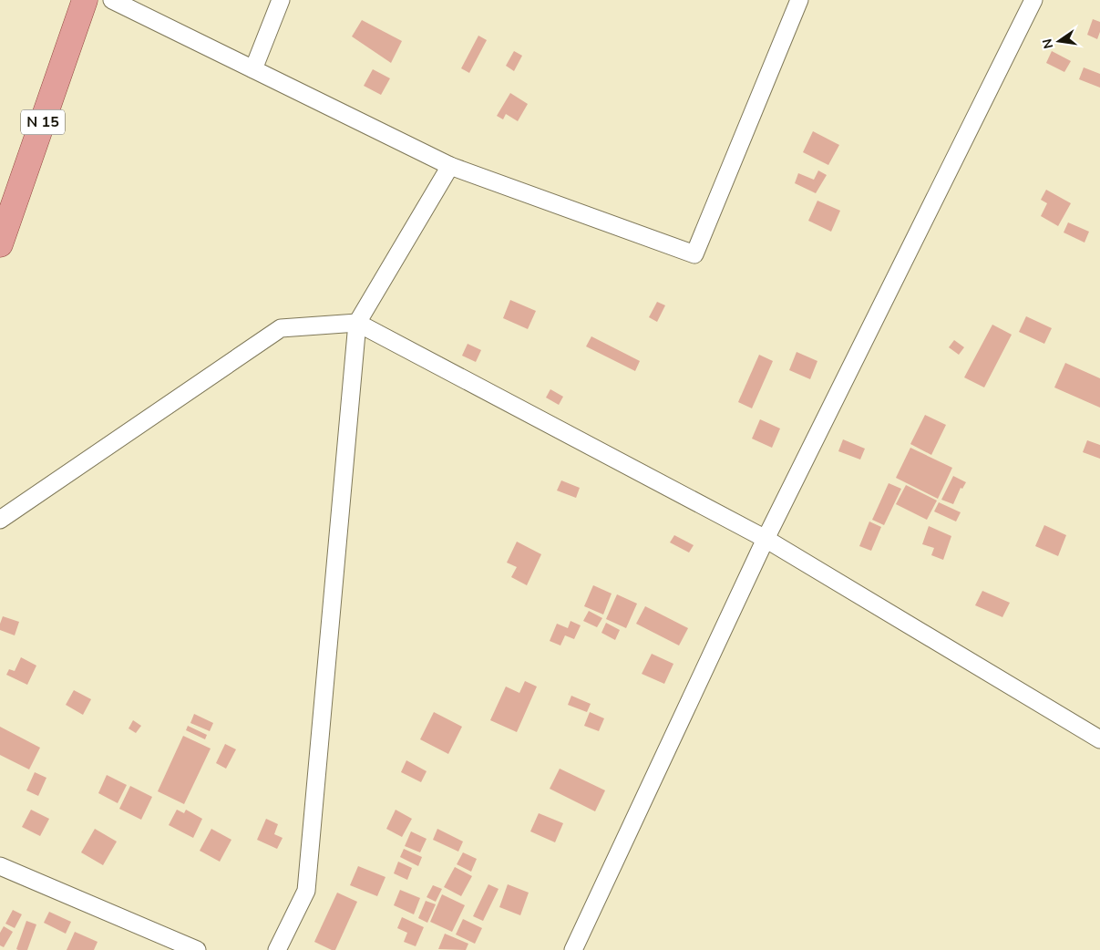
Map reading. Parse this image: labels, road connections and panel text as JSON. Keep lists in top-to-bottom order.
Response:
{
  "streets": {
    "main road": ["N 15"]
  },
  "north": "left"
}
